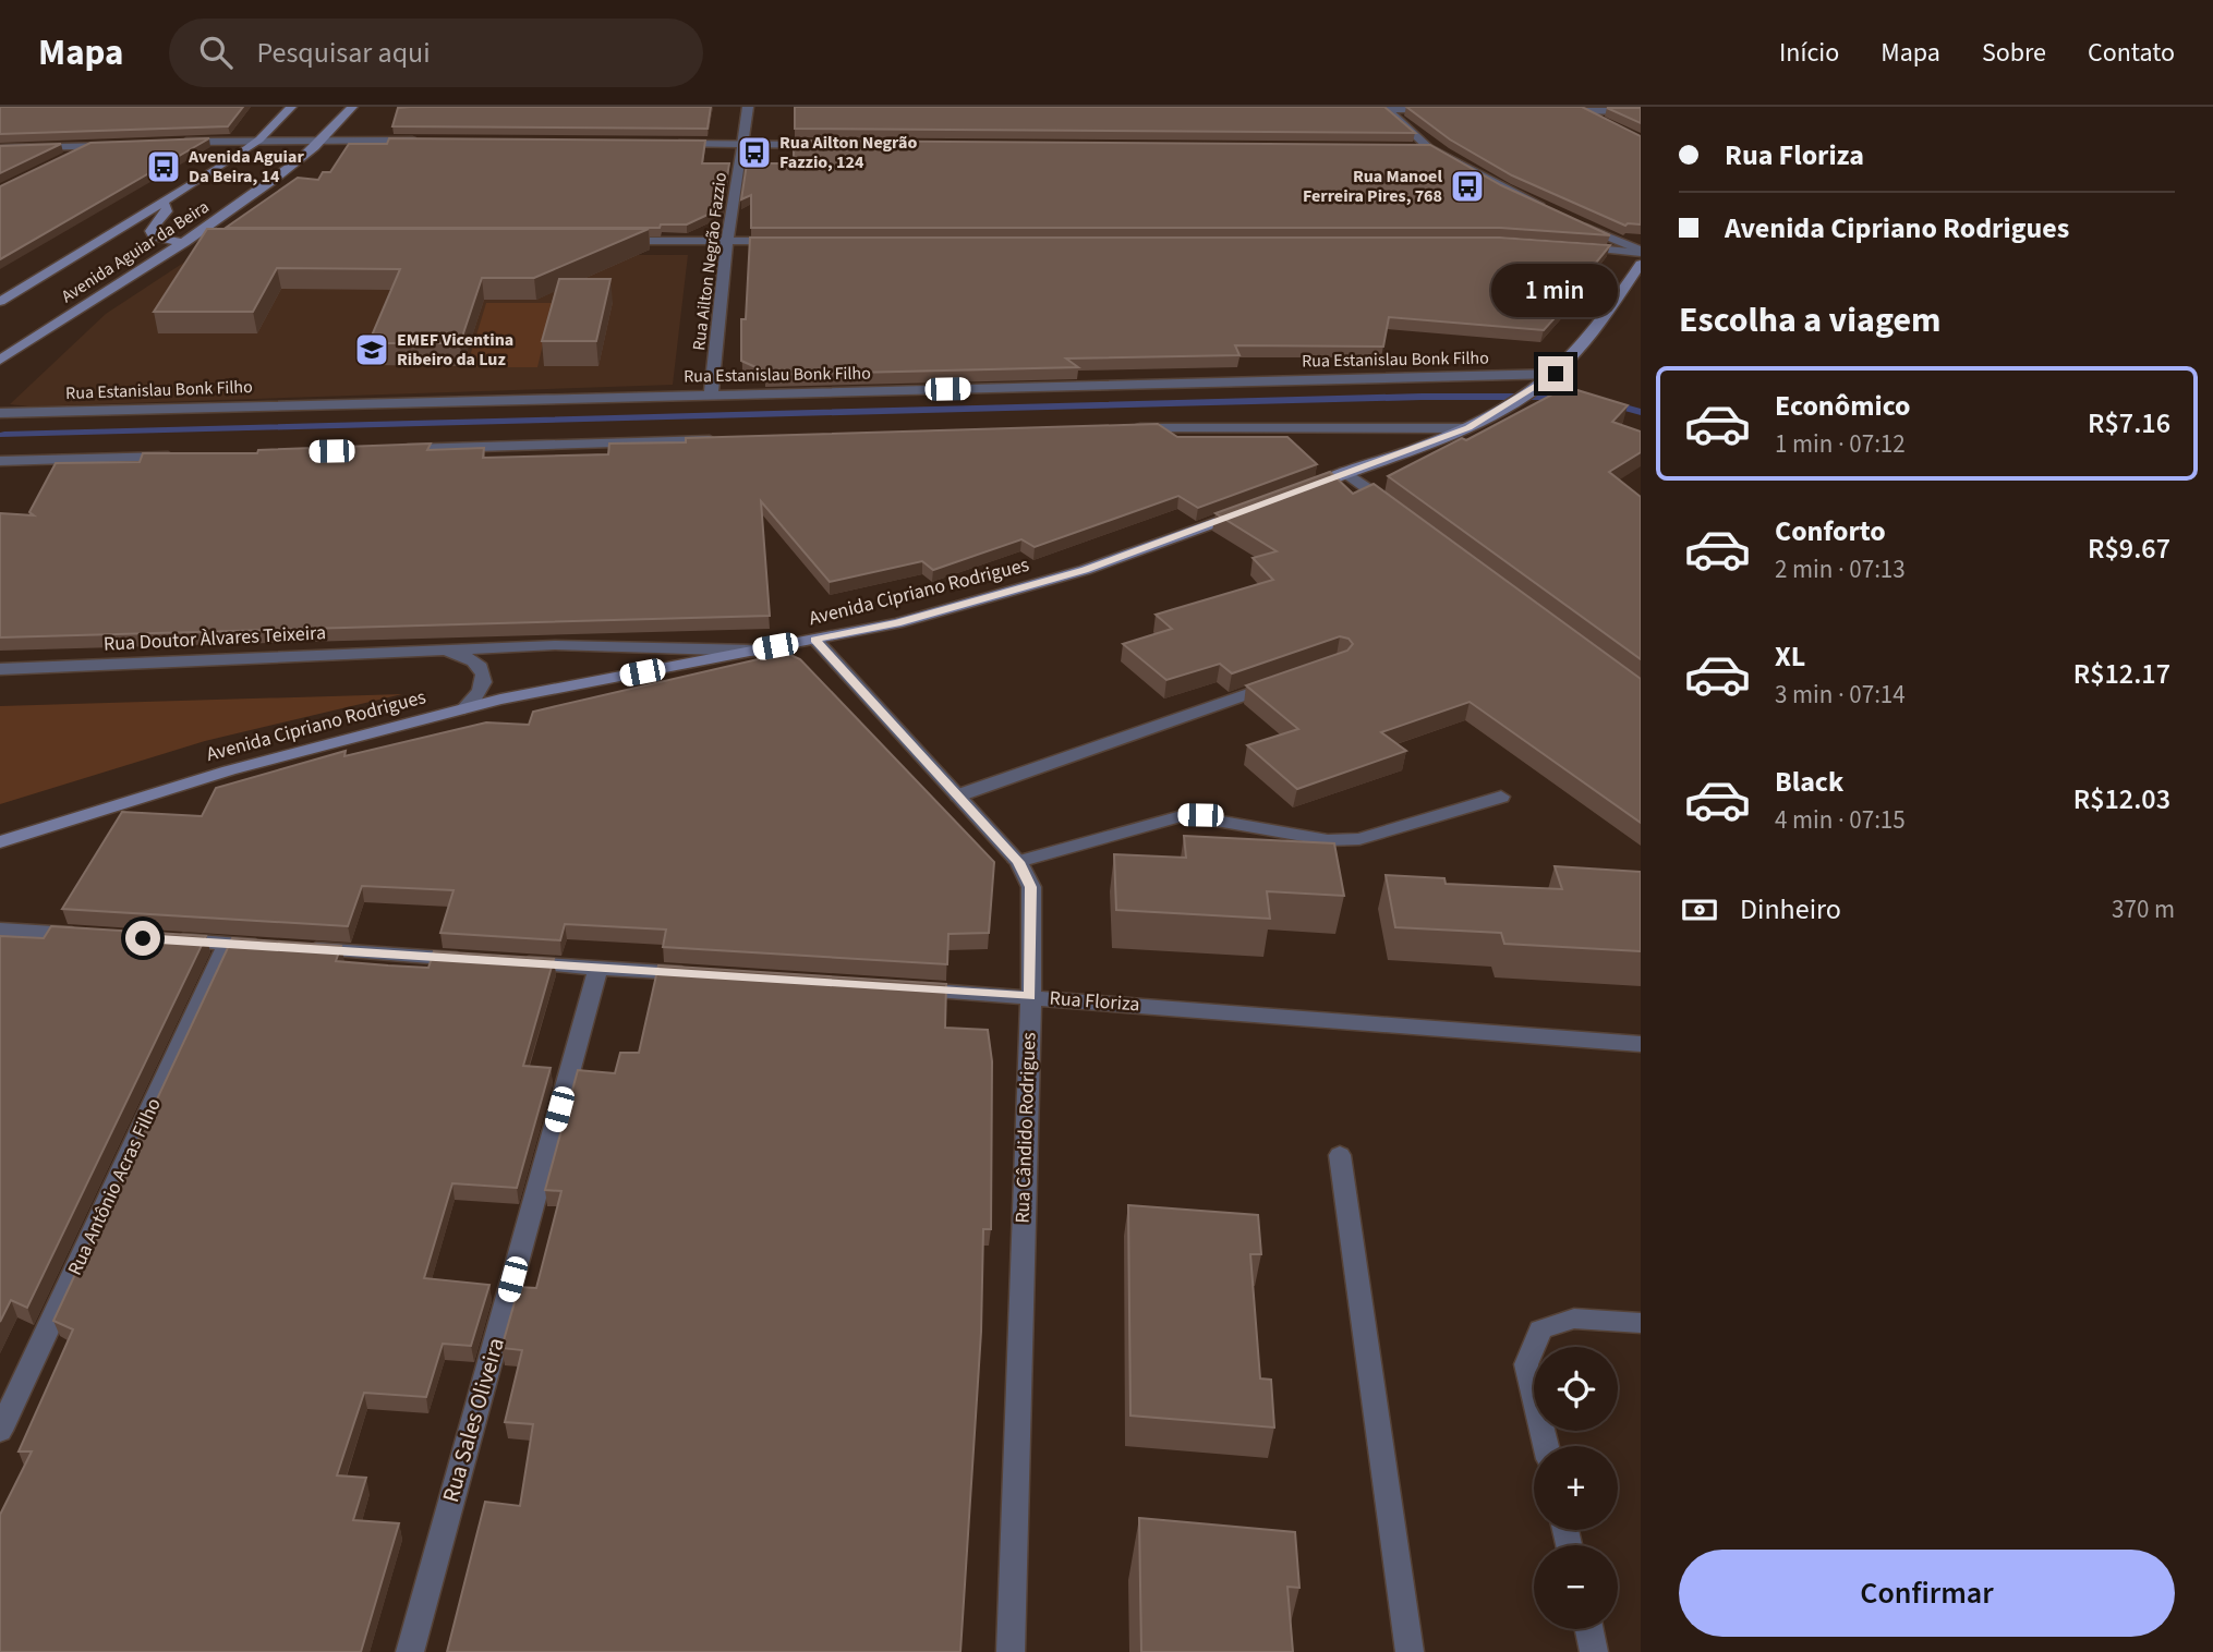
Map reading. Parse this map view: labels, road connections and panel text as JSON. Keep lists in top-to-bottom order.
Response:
{
  "streets": {
    "main road": ["Avenida Aguiar da Beira", "Avenida Cipriano Rodrigues"],
    "street": [
      "Rua Ailton Negrão Fazzio",
      "Rua Estanislau Bonk Filho",
      "Rua Doutor Àlvares Teixeira",
      "Rua Floriza",
      "Rua Cândido Rodrigues",
      "Rua Antônio Acras Filho",
      "Rua Sales Oliveira"
    ]
  },
  "crossings": [
    ["Rua Ailton Negrão Fazzio", "Rua Estanislau Bonk Filho"],
    ["Avenida Cipriano Rodrigues", "Rua Doutor Àlvares Teixeira"],
    ["Avenida Cipriano Rodrigues", "Rua Cândido Rodrigues"],
    ["Rua Floriza", "Rua Cândido Rodrigues"]
  ],
  "places": {
    "bus stop": ["Rua Ailton Negrão Fazzio, 124", "Avenida Aguiar Da Beira, 14", "Rua Manoel Ferreira Pires, 768"],
    "school or university": ["EMEF Vicentina Ribeiro da Luz"]
  },
  "page": {
    "header": "Mapa",
    "search": "Pesquisar aqui",
    "nav": [
      "Início",
      "Mapa",
      "Sobre",
      "Contato"
    ],
    "banner": ["Rua Floriza", "Avenida Cipriano Rodrigues"],
    "bubble": "1 min",
    "heading": "Escolha a viagem",
    "list": [
      {
        "name": "Econômico",
        "note": "1 min · 07:12",
        "value": "R$7.16"
      },
      {
        "name": "Conforto",
        "note": "2 min · 07:13",
        "value": "R$9.67"
      },
      {
        "name": "XL",
        "note": "3 min · 07:14",
        "value": "R$12.17"
      },
      {
        "name": "Black",
        "note": "4 min · 07:15",
        "value": "R$12.03"
      }
    ],
    "pay": ["Dinheiro", "370 m"],
    "map_buttons": ["+", "−"],
    "buttons": "Confirmar"
  }
}
